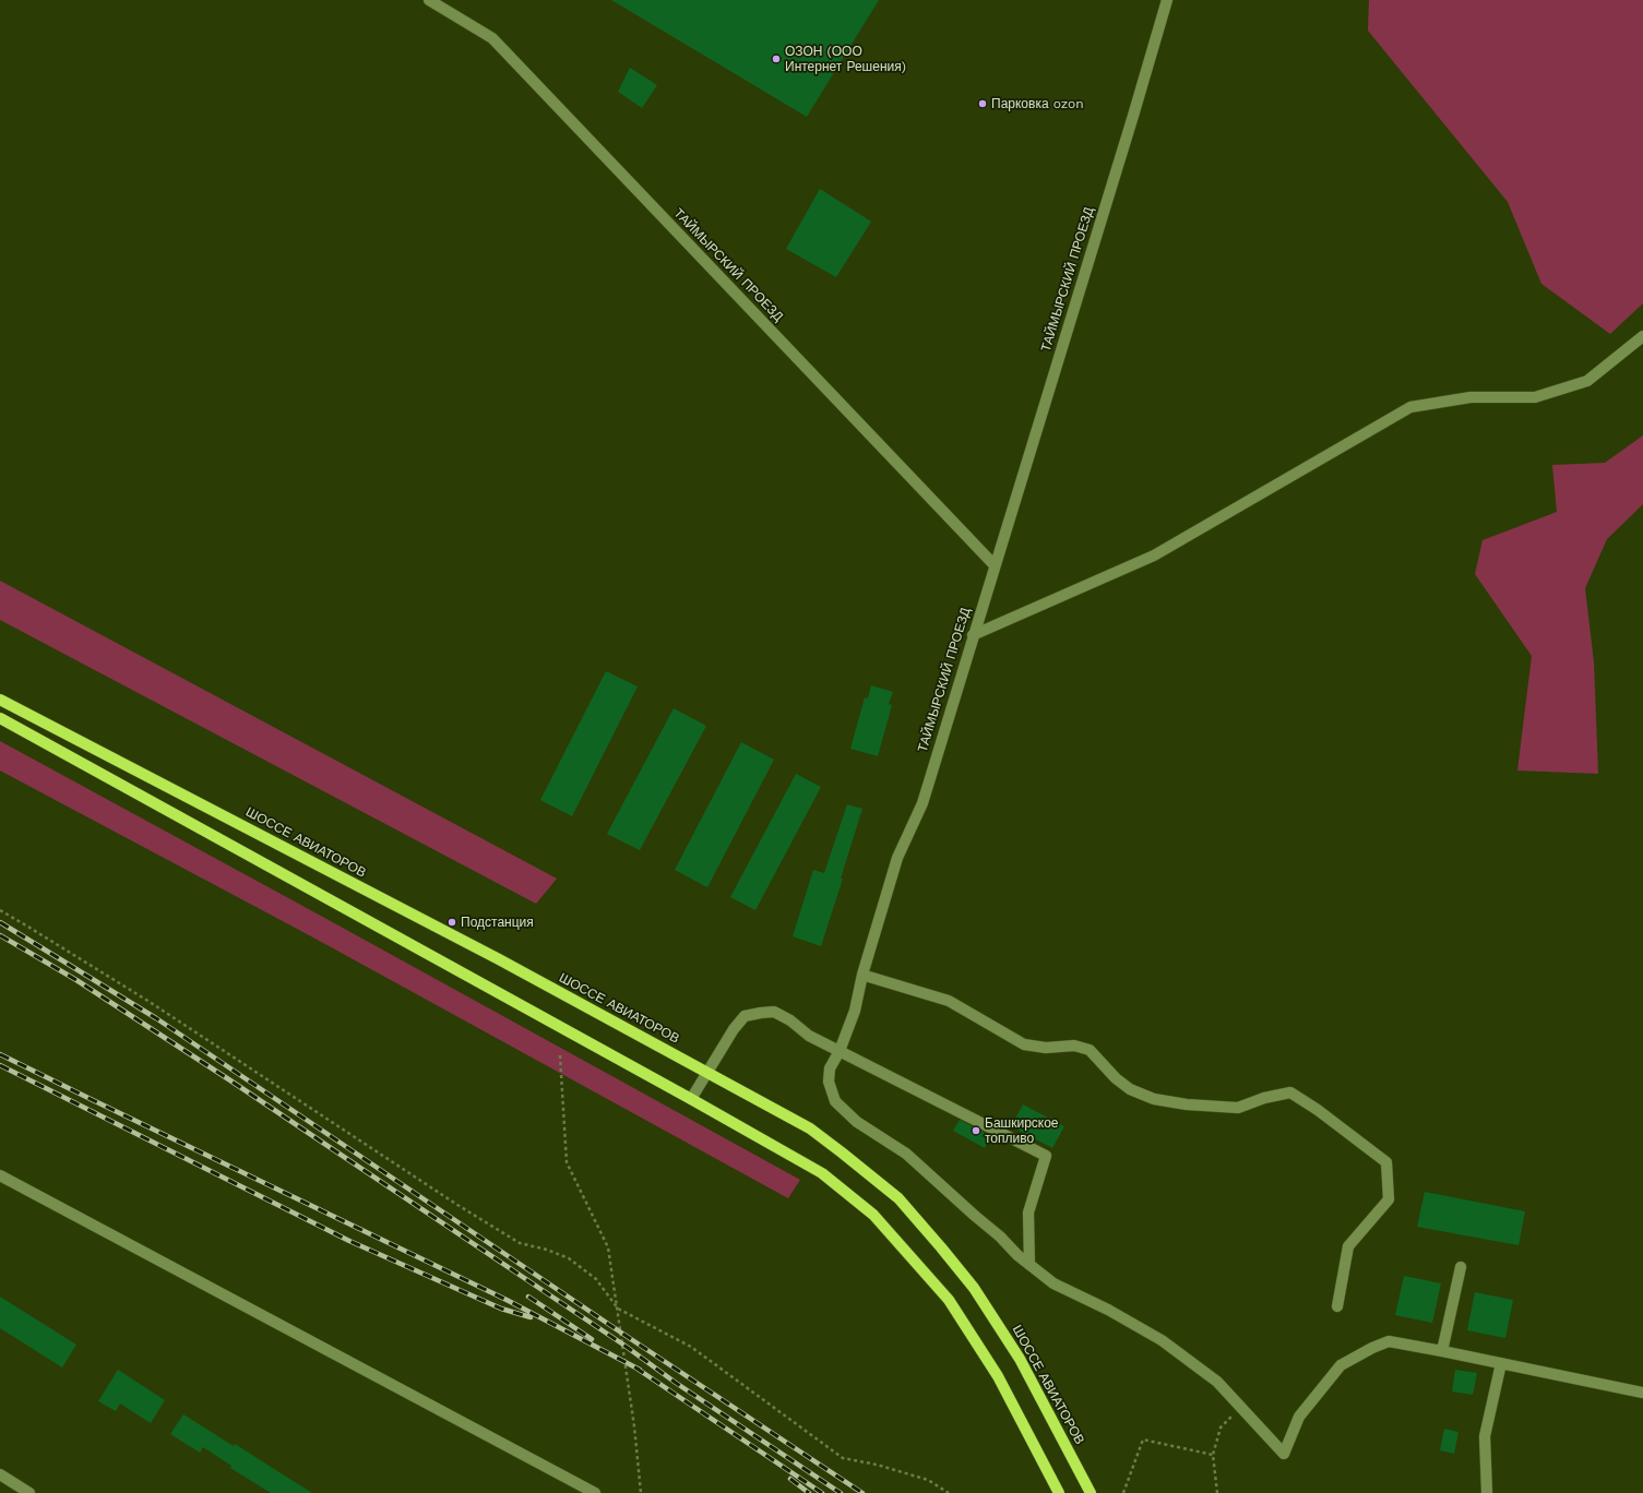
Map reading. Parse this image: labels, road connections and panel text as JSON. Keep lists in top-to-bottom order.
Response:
{
  "streets": {
    "main road": ["ШОССЕ АВИАТОРОВ"],
    "street": ["ТАЙМЫРСКИЙ ПРОЕЗД"]
  },
  "places": [
    "ОЗОН (ООО Интернет Решения)",
    "Парковка ozon",
    "Подстанция",
    "Башкирское топливо"
  ]
}
